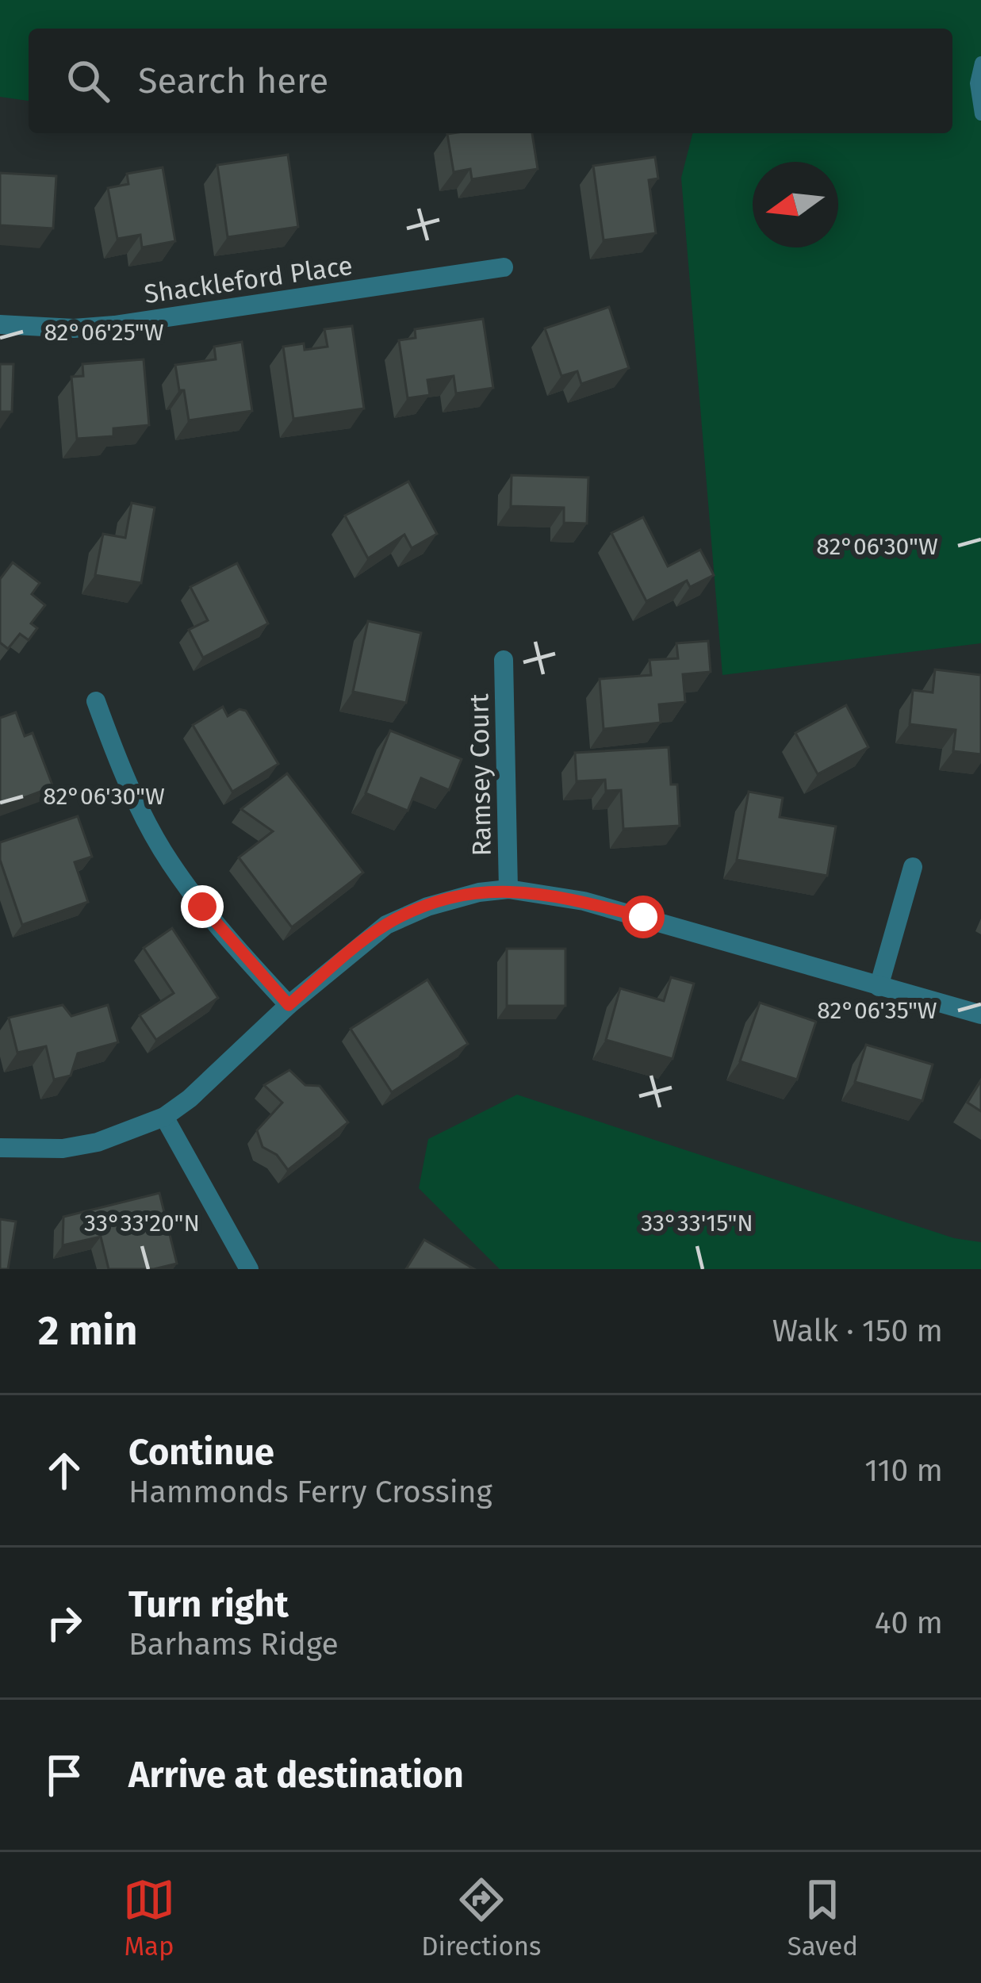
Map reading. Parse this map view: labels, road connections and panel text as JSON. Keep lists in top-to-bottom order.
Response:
{
  "streets": {
    "street": ["Shackleford Place", "Ramsey Court"]
  },
  "north": "left",
  "page": {
    "search": "Search here",
    "heading": ["2 min", "Walk · 150 m"],
    "list": [
      ["Continue", "Hammonds Ferry Crossing", "110 m"],
      ["Turn right", "Barhams Ridge", "40 m"],
      "Arrive at destination"
    ],
    "nav": ["Map", "Directions", "Saved"]
  },
  "coordinates": [
    "82°06'25\"W",
    "82°06'30\"W",
    "82°06'35\"W",
    "33°33'20\"N",
    "33°33'15\"N"
  ]
}
